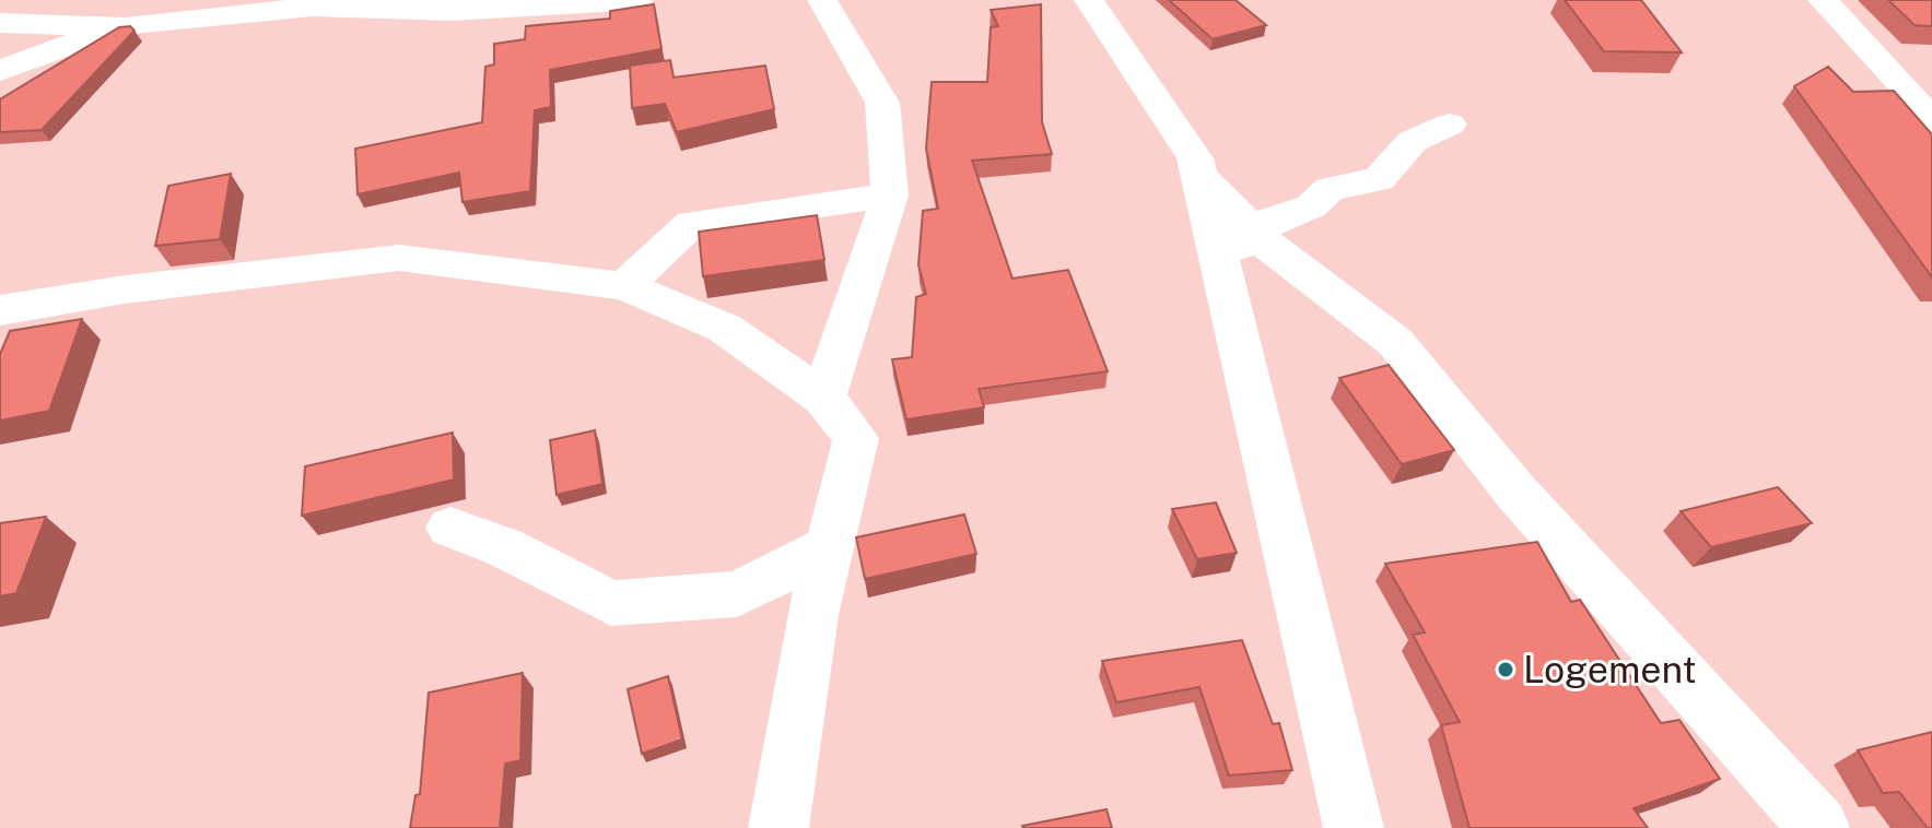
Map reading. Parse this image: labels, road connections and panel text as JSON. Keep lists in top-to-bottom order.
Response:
{
  "places": ["Logement"]
}
